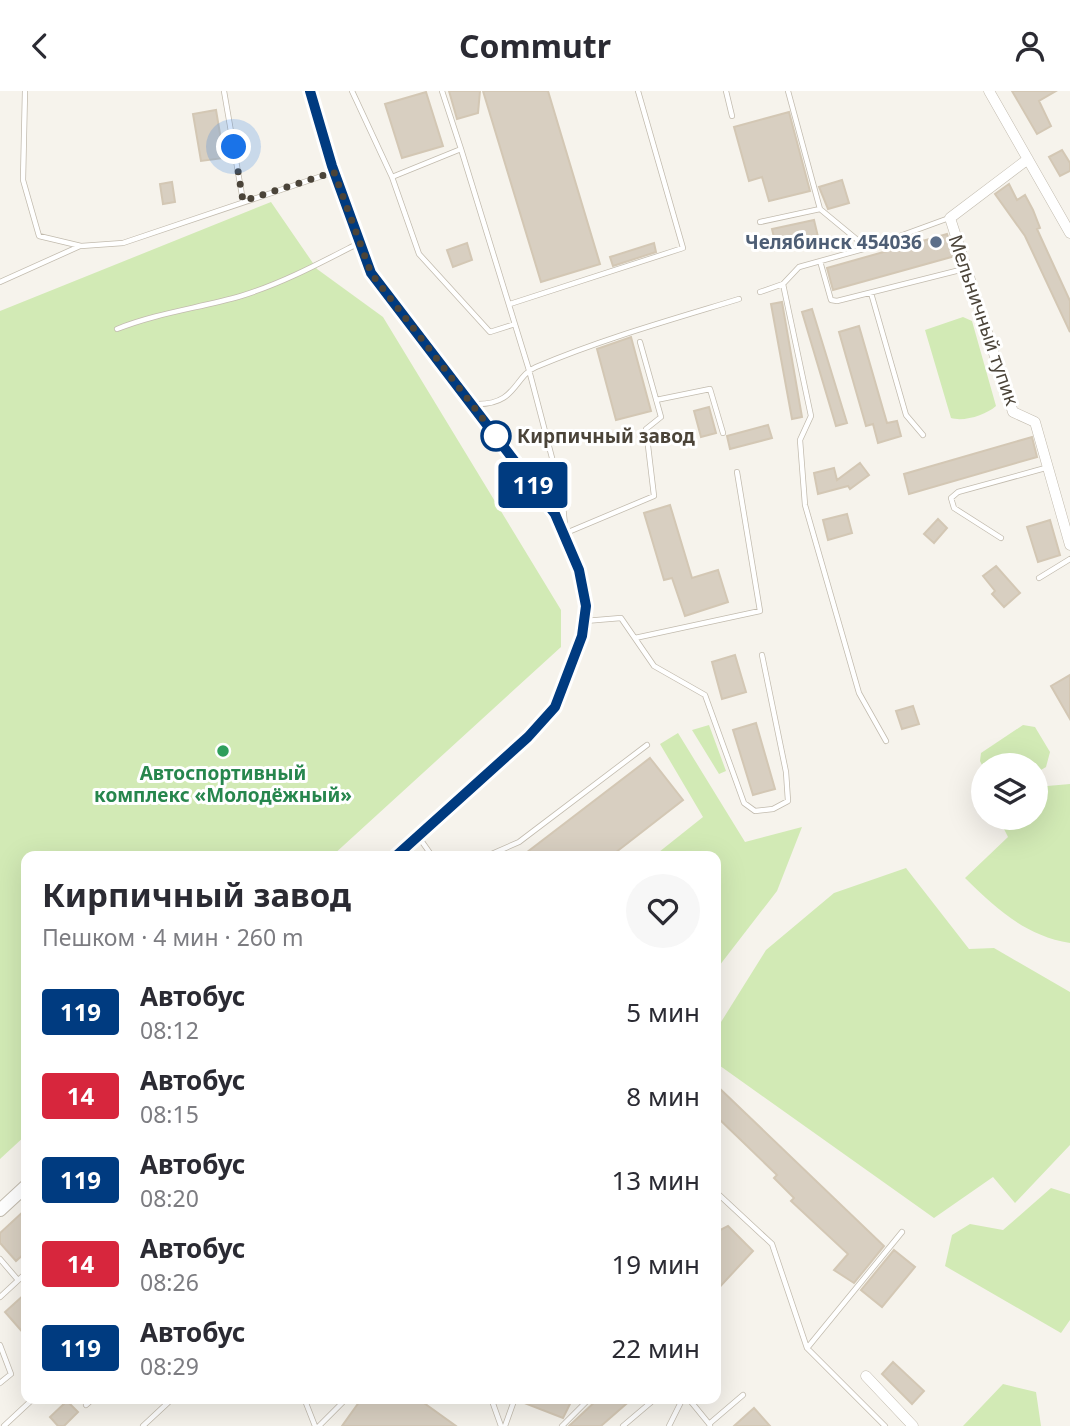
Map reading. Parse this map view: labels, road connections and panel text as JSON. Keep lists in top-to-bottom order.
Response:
{
  "streets": {
    "street": ["Мельничный тупик"]
  },
  "places": ["Челябинск 454036", "Кирпичный завод", "Автоспортивный комплекс «Молодёжный»"],
  "lines": ["bus line 119"],
  "page": {
    "header": "Commutr",
    "on_map": "119",
    "heading": ["Кирпичный завод", "Пешком · 4 мин · 260 m"],
    "list": [
      {
        "mark": "119",
        "name": "Автобус",
        "note": "08:12",
        "value": "5 мин"
      },
      {
        "mark": "14",
        "name": "Автобус",
        "note": "08:15",
        "value": "8 мин"
      },
      {
        "mark": "119",
        "name": "Автобус",
        "note": "08:20",
        "value": "13 мин"
      },
      {
        "mark": "14",
        "name": "Автобус",
        "note": "08:26",
        "value": "19 мин"
      },
      {
        "mark": "119",
        "name": "Автобус",
        "note": "08:29",
        "value": "22 мин"
      }
    ]
  }
}
